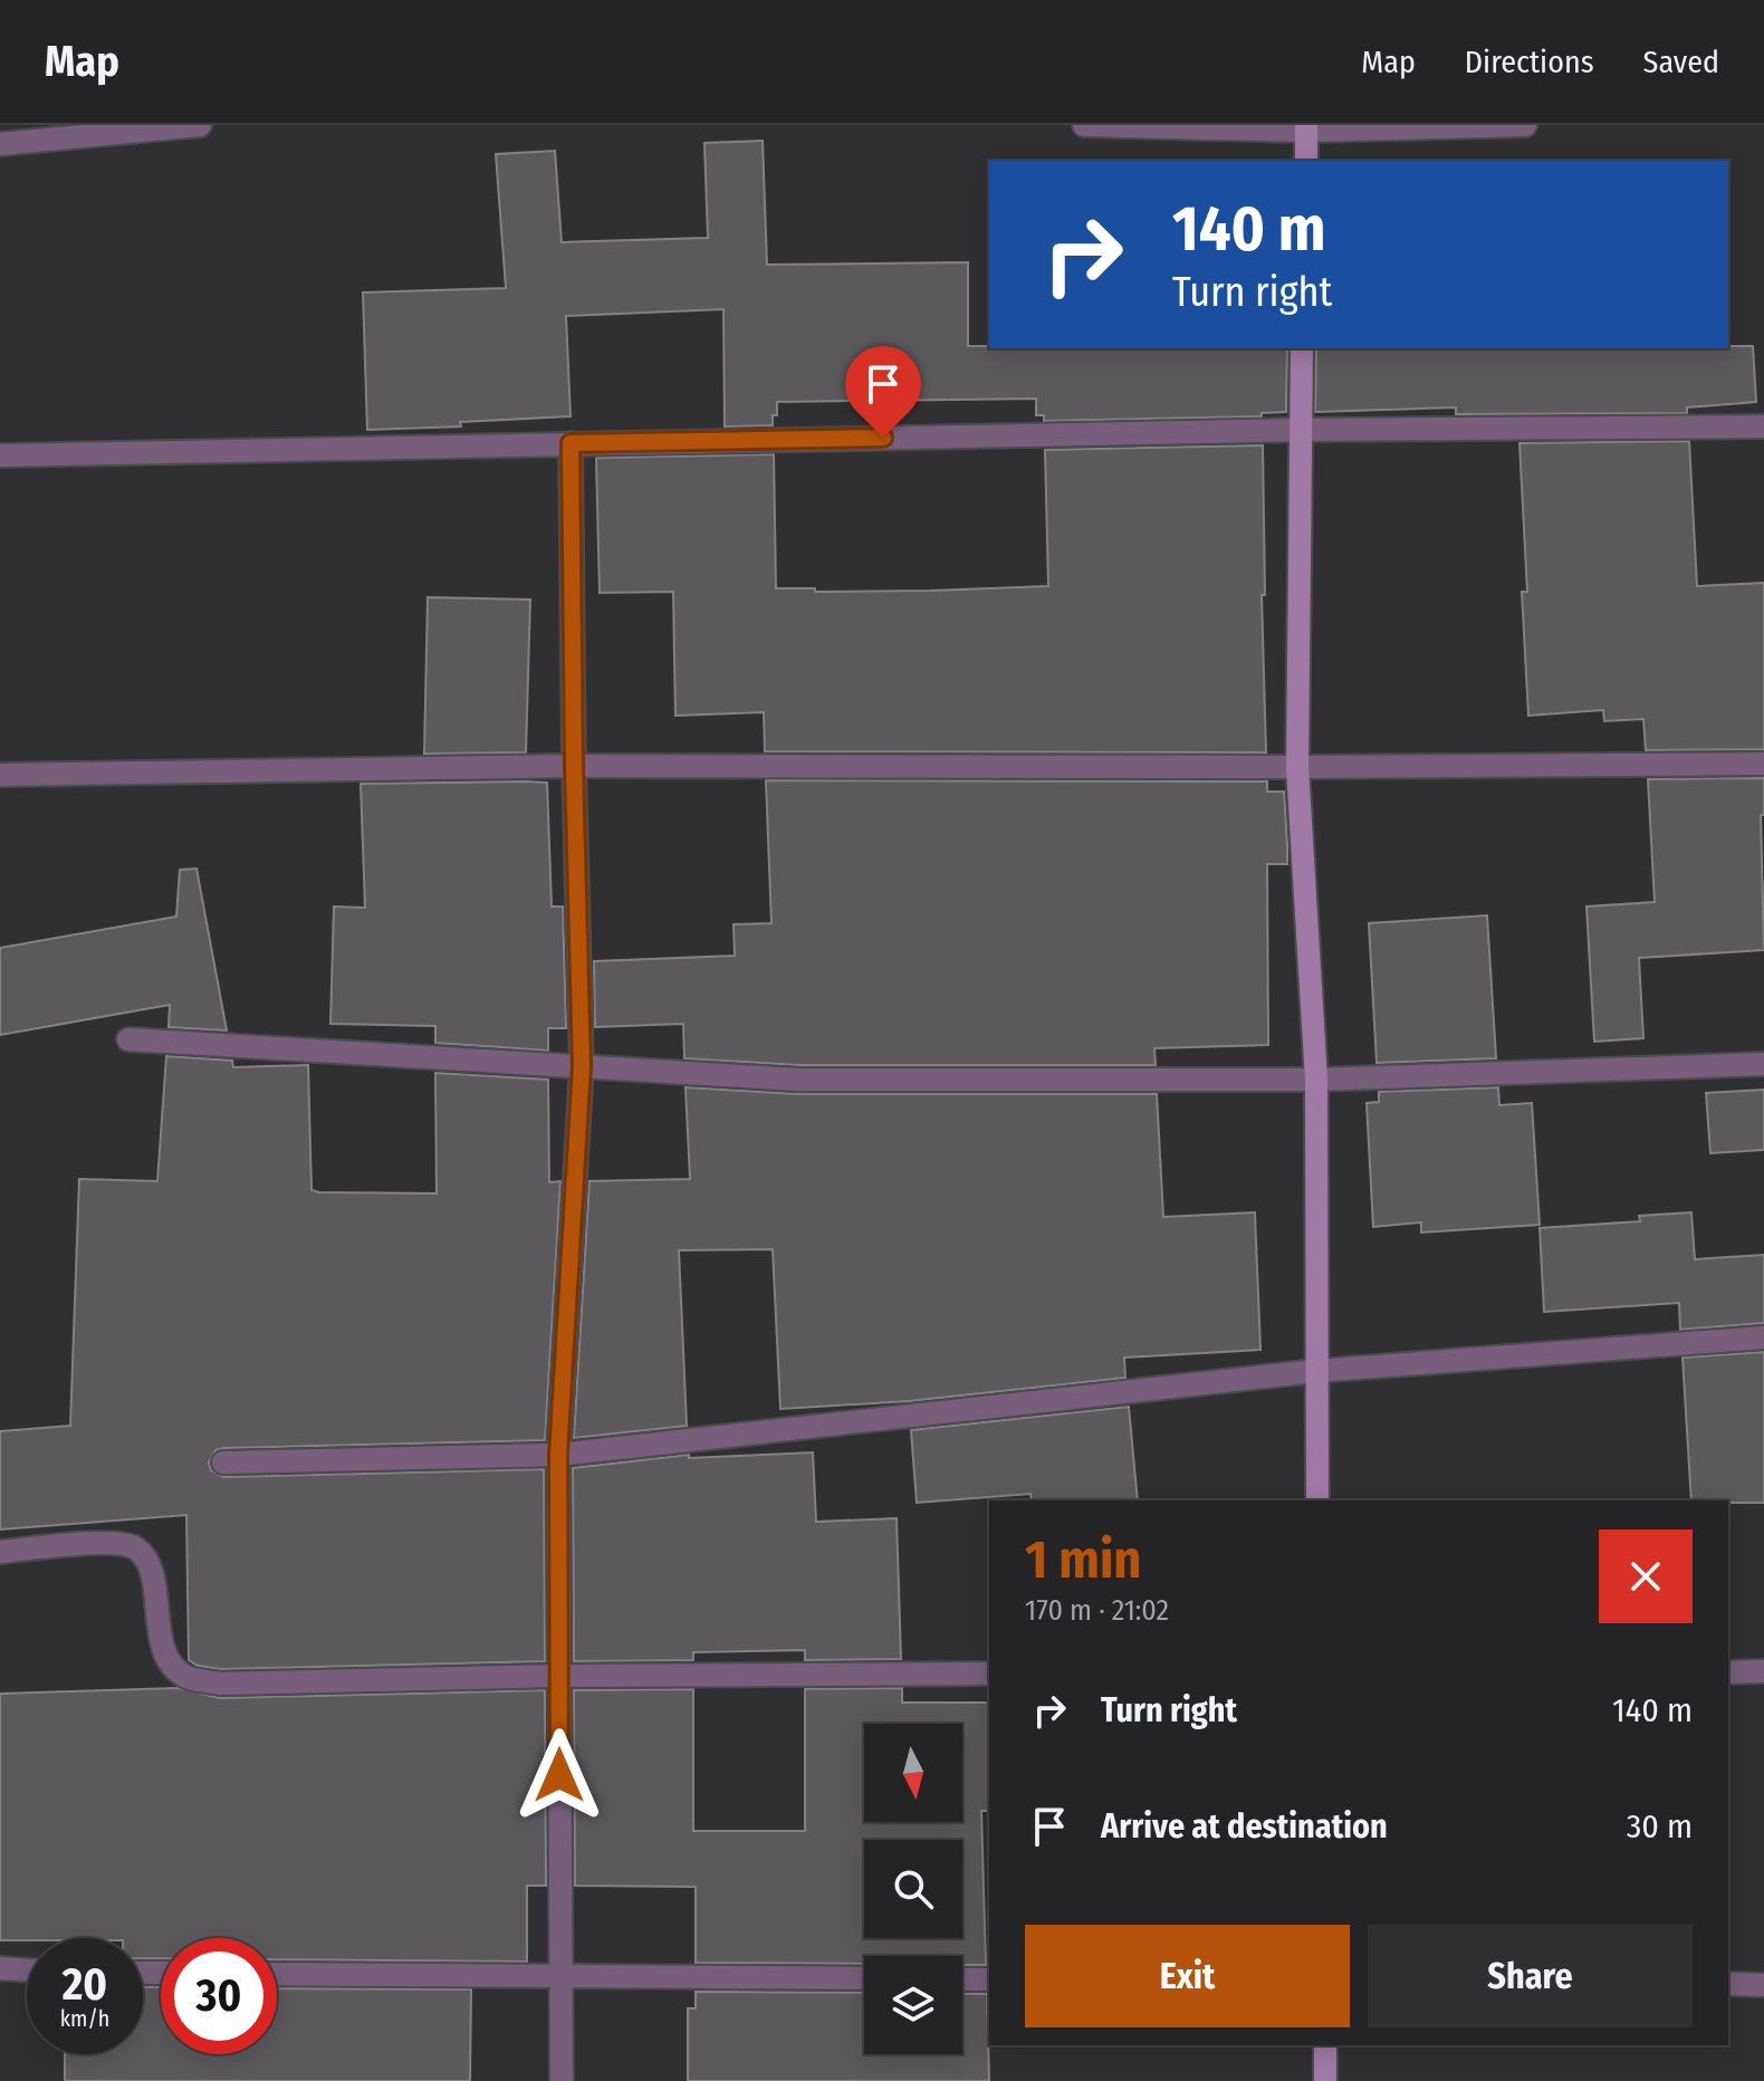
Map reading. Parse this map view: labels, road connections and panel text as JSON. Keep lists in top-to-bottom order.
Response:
{
  "north": "bottom",
  "page": {
    "header": "Map",
    "nav": ["Map", "Directions", "Saved"],
    "turn": ["140 m", "Turn right"],
    "heading": ["1 min", "170 m · 21:02"],
    "list": [
      {
        "name": "Turn right",
        "value": "140 m"
      },
      {
        "name": "Arrive at destination",
        "value": "30 m"
      }
    ],
    "buttons": ["Exit", "Share"],
    "speed": "20 km/h",
    "limit": "30"
  }
}
